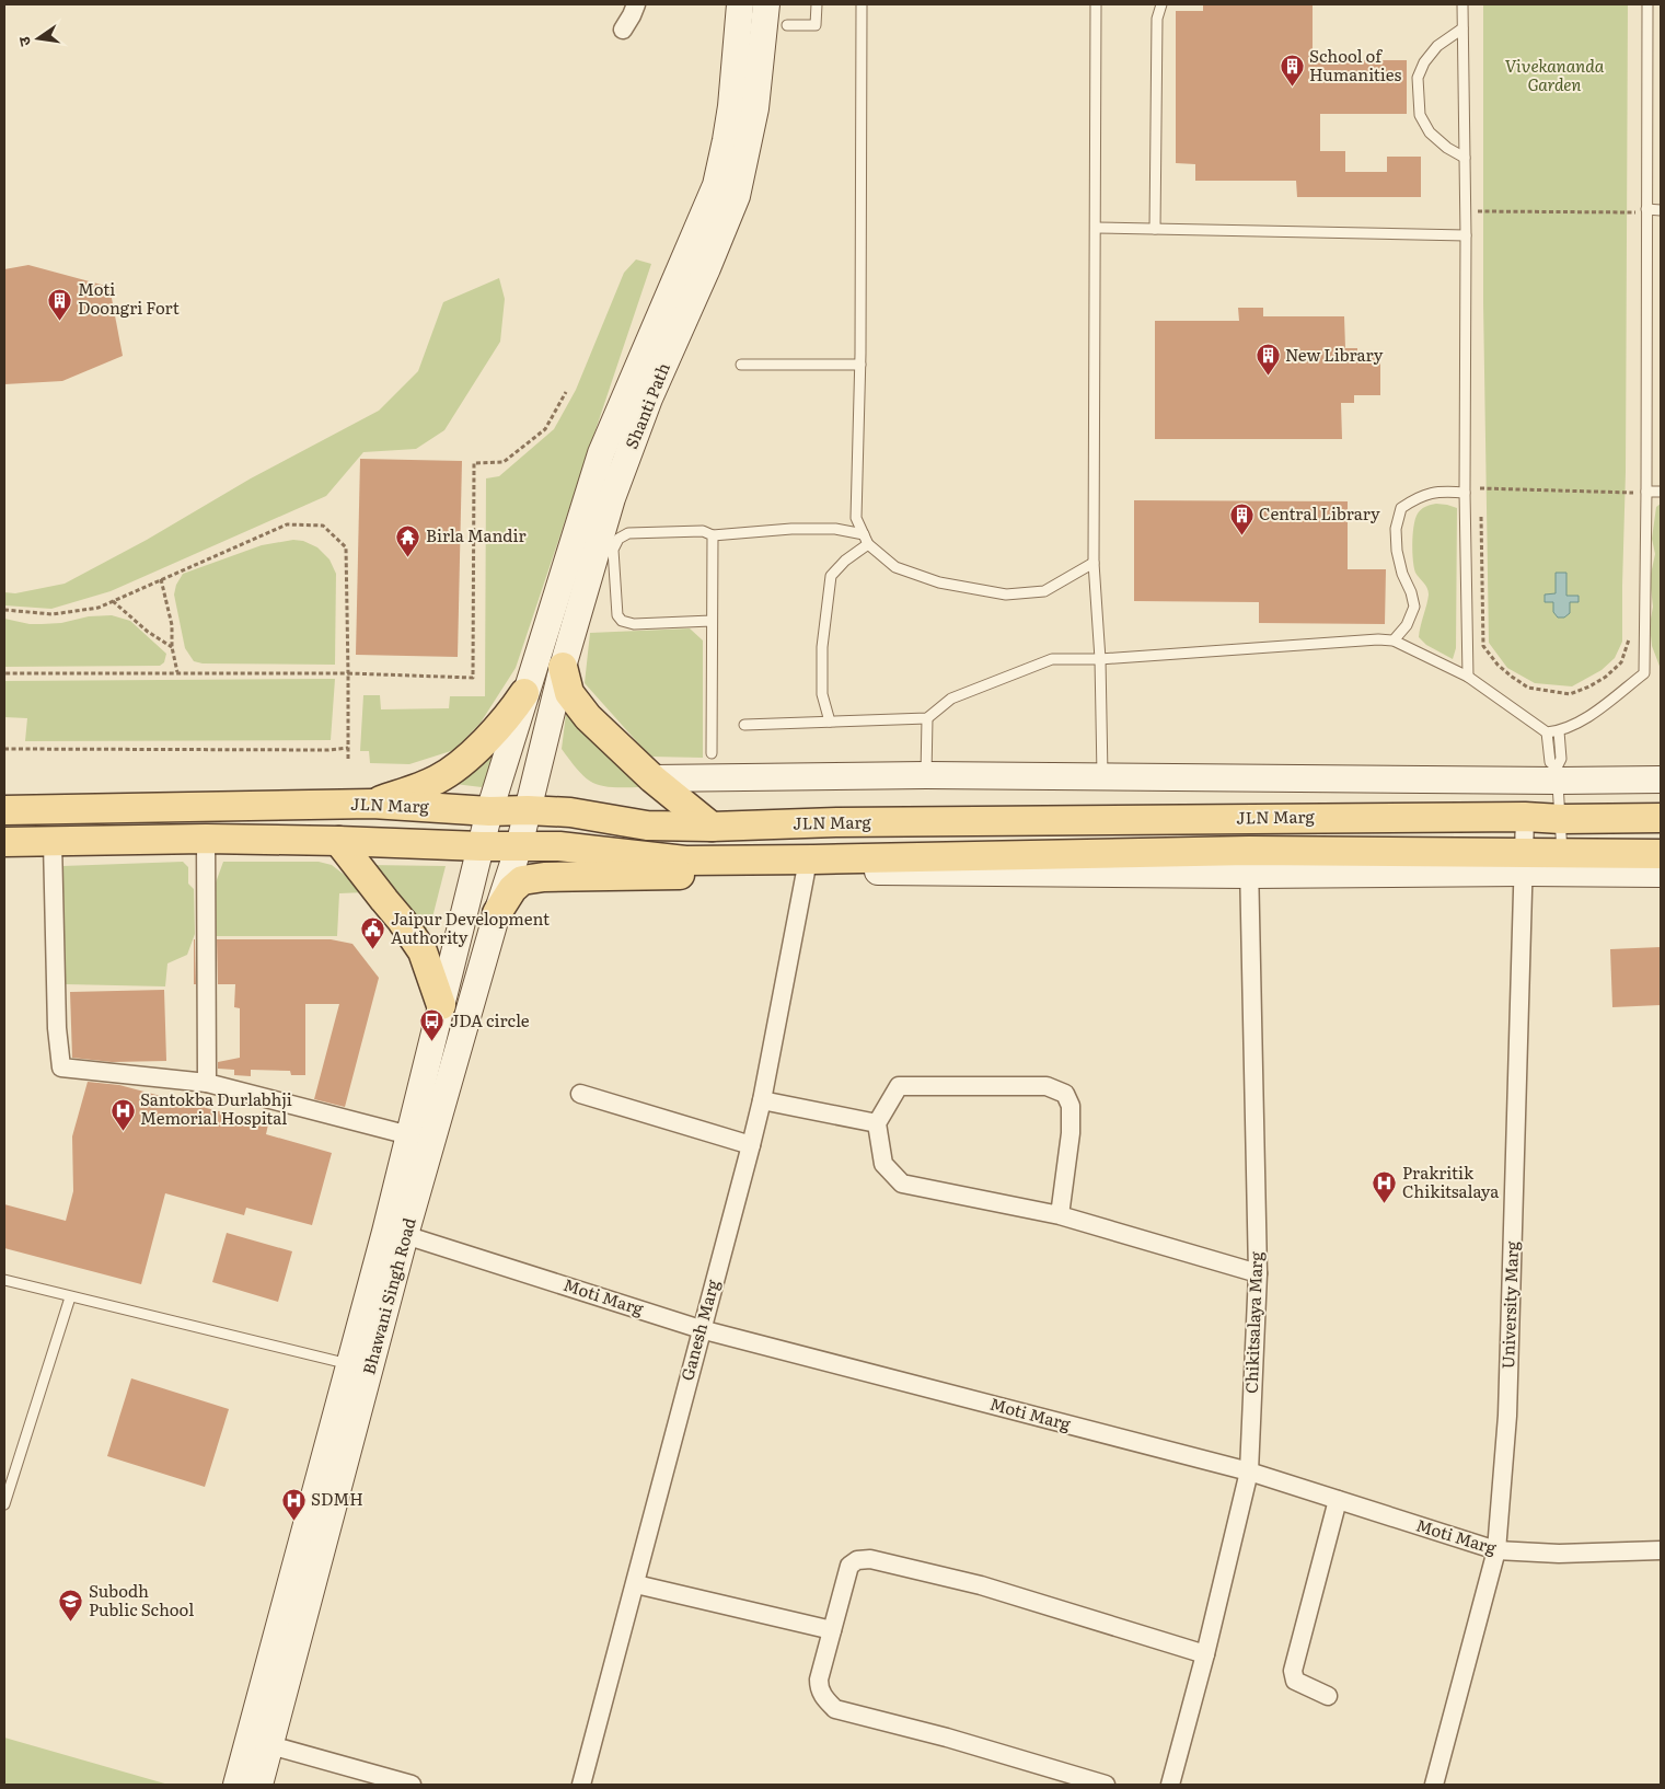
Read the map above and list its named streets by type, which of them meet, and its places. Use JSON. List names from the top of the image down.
{
  "streets": {
    "main road": ["Shanti Path", "JLN Marg", "Bhawani Singh Road"],
    "street": [
      "Moti Marg",
      "University Marg",
      "Chikitsalaya Marg",
      "Ganesh Marg"
    ]
  },
  "crossings": [
    ["Shanti Path", "JLN Marg"],
    ["Shanti Path", "Bhawani Singh Road"],
    ["JLN Marg", "Bhawani Singh Road"],
    ["JLN Marg", "University Marg"],
    ["JLN Marg", "Chikitsalaya Marg"],
    ["JLN Marg", "Ganesh Marg"],
    ["Bhawani Singh Road", "Moti Marg"],
    ["Moti Marg", "University Marg"],
    ["Moti Marg", "Chikitsalaya Marg"],
    ["Moti Marg", "Ganesh Marg"]
  ],
  "parks": ["Vivekananda Garden"],
  "places": {
    "building": [
      "School of Humanities",
      "Moti Doongri Fort",
      "New Library",
      "Central Library"
    ],
    "temple": ["Birla Mandir"],
    "public building": ["Jaipur Development Authority"],
    "bus stop": ["JDA circle"],
    "hospital": ["Santokba Durlabhji Memorial Hospital", "Prakritik Chikitsalaya", "SDMH"],
    "school or university": ["Subodh Public School"]
  },
  "north": "left"
}
